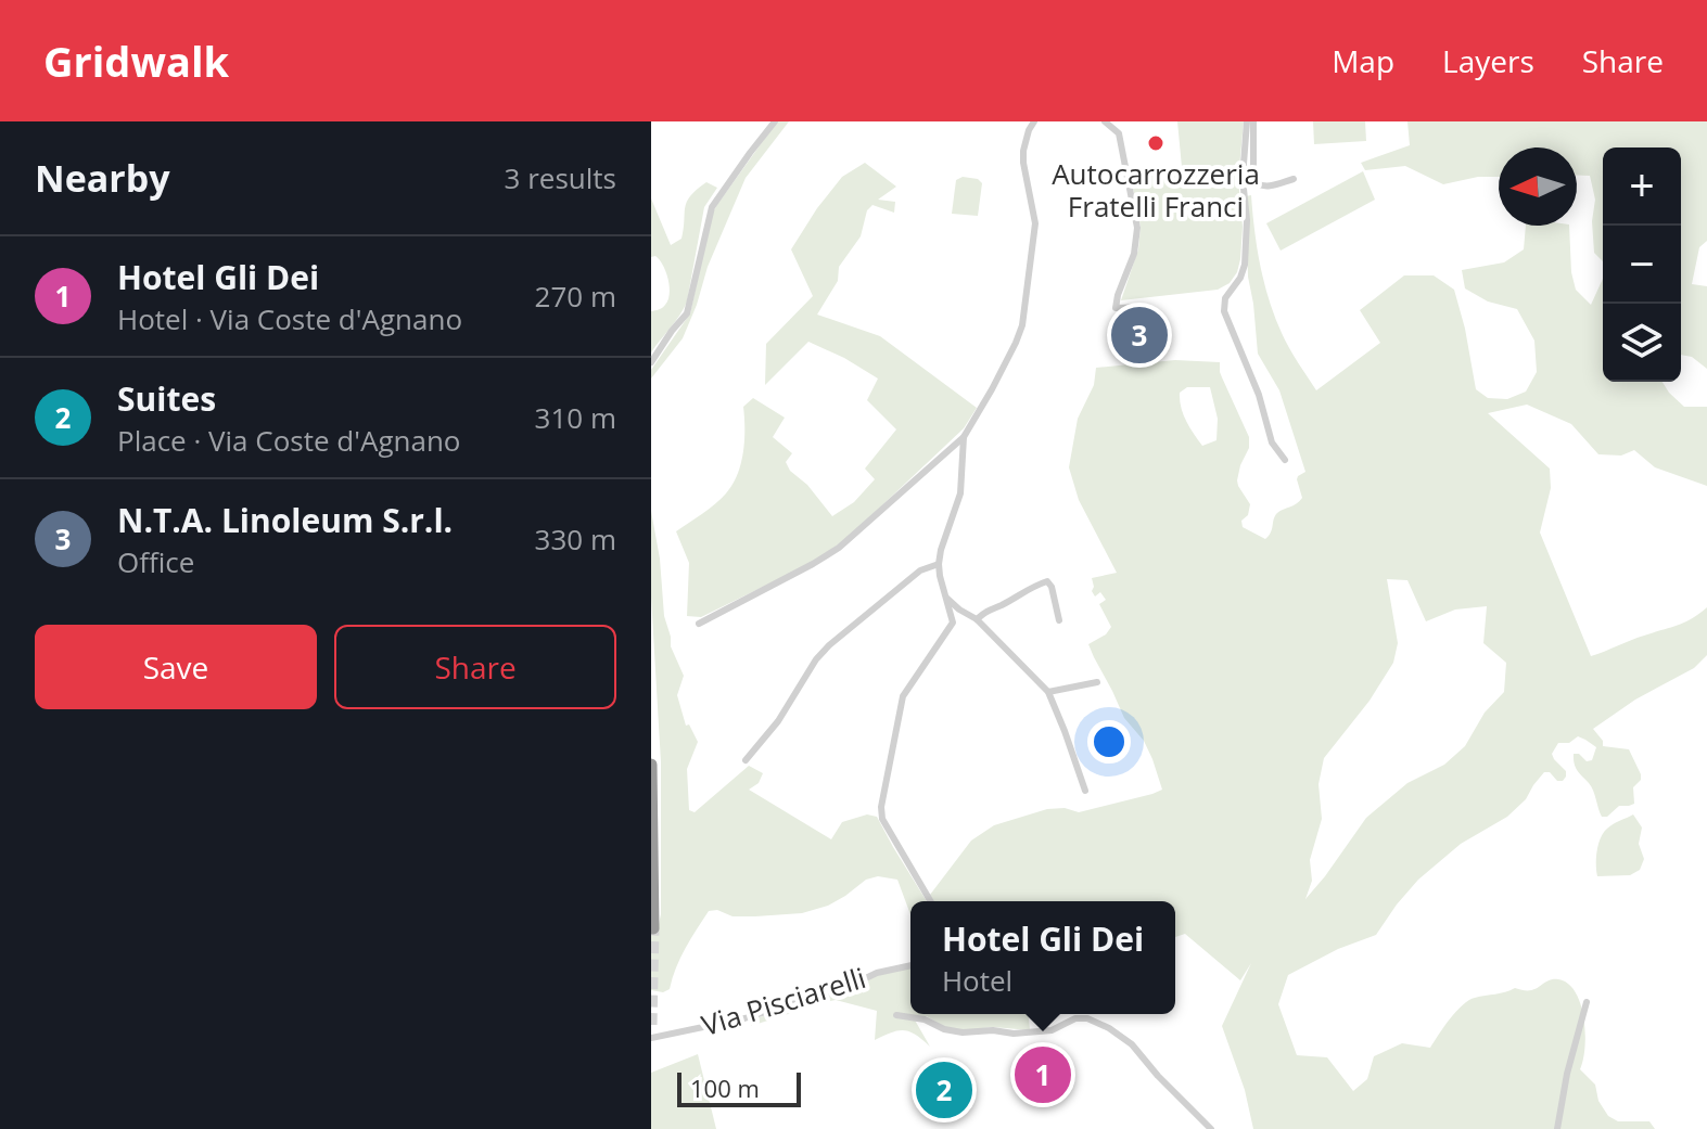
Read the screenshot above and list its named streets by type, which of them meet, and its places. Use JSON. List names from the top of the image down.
{
  "streets": {
    "street": ["Via Pisciarelli"]
  },
  "places": ["Autocarrozzeria Fratelli Franci"],
  "scale_bar": "100 m",
  "north": "left",
  "page": {
    "header": "Gridwalk",
    "nav": ["Map", "Layers", "Share"],
    "heading": ["Nearby", "3 results"],
    "map_buttons": ["+", "−"],
    "list": [
      {
        "mark": "1",
        "name": "Hotel Gli Dei",
        "note": "Hotel · Via Coste d'Agnano",
        "value": "270 m"
      },
      {
        "mark": "2",
        "name": "Suites",
        "note": "Place · Via Coste d'Agnano",
        "value": "310 m"
      },
      {
        "mark": "3",
        "name": "N.T.A. Linoleum S.r.l.",
        "note": "Office",
        "value": "330 m"
      }
    ],
    "pins": ["3", "1", "2"],
    "buttons": ["Save", "Share"],
    "popup": ["Hotel Gli Dei", "Hotel"],
    "scale": "100 m"
  }
}
